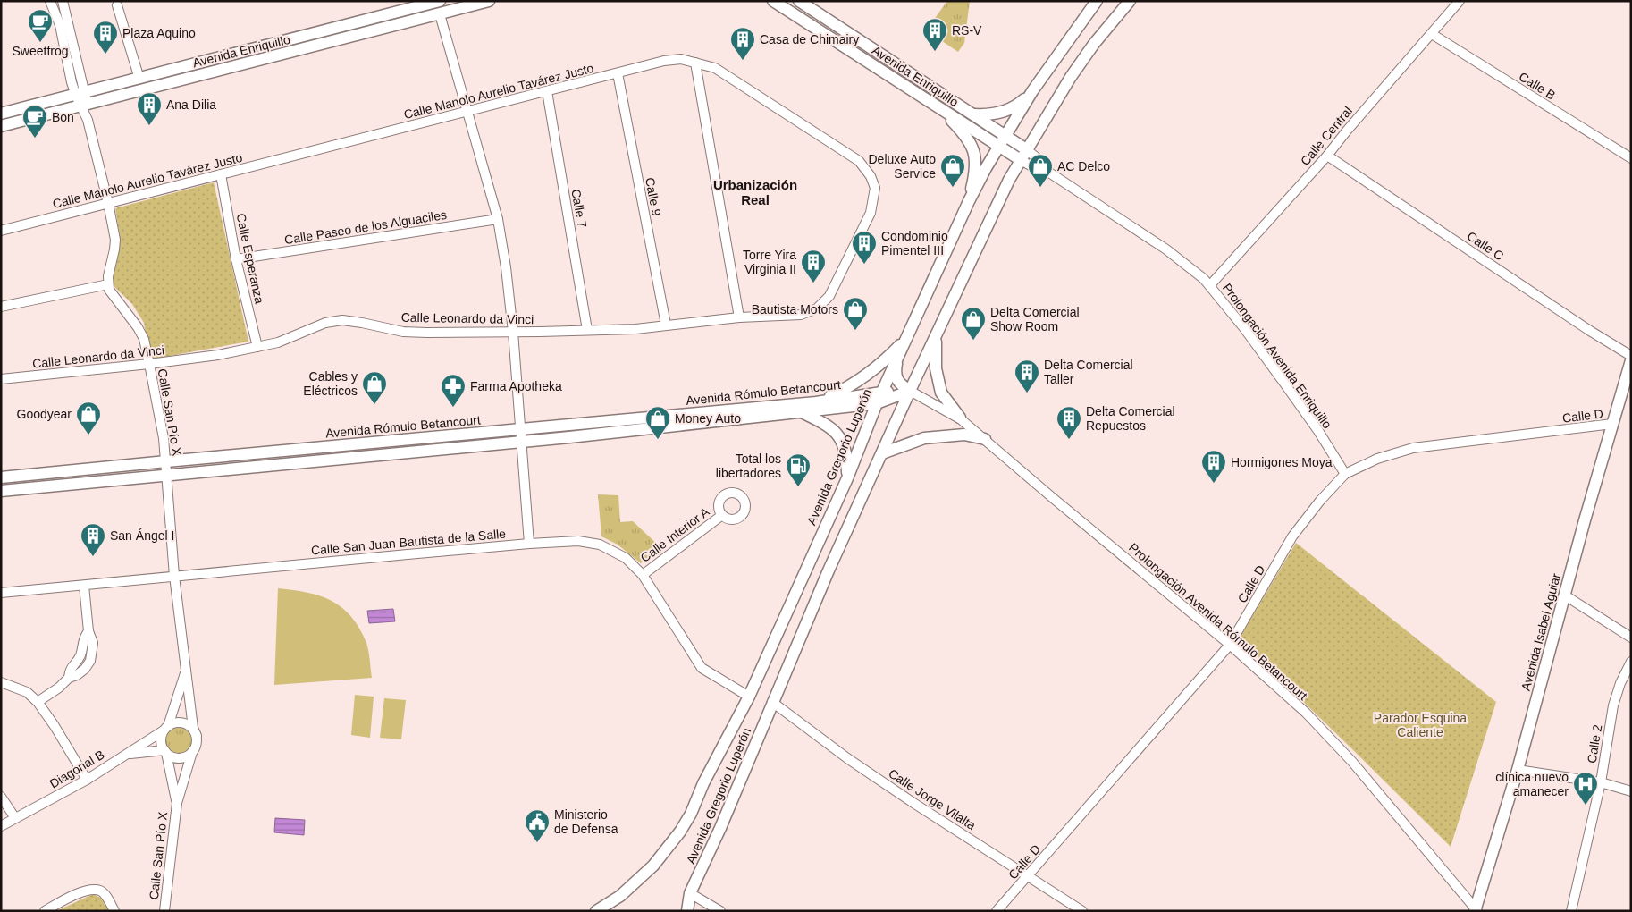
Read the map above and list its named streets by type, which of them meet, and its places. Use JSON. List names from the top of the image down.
{
  "streets": {
    "main road": [
      "Avenida Enriquillo",
      "Avenida Rómulo Betancourt",
      "Avenida Gregorio Luperón",
      "Avenida Isabel Aguiar"
    ],
    "street": [
      "Calle B",
      "Calle Manolo Aurelio Tavárez Justo",
      "Calle Central",
      "Calle 9",
      "Calle 7",
      "Calle Paseo de los Alguaciles",
      "Calle C",
      "Calle Esperanza",
      "Calle Leonardo da Vinci",
      "Prolongación Avenida Enriquillo",
      "Calle San Pío X",
      "Calle D",
      "Calle Interior A",
      "Calle San Juan Bautista de la Salle",
      "Prolongación Avenida Rómulo Betancourt",
      "Calle 2",
      "Diagonal B",
      "Calle Jorge Vilalta"
    ]
  },
  "crossings": [
    ["Avenida Enriquillo", "Prolongación Avenida Enriquillo"],
    ["Avenida Enriquillo", "Avenida Gregorio Luperón"],
    ["Calle B", "Calle Central"],
    ["Calle Manolo Aurelio Tavárez Justo", "Calle 9"],
    ["Calle Manolo Aurelio Tavárez Justo", "Calle 7"],
    ["Calle Manolo Aurelio Tavárez Justo", "Calle Esperanza"],
    ["Calle Manolo Aurelio Tavárez Justo", "Calle Leonardo da Vinci"],
    ["Calle Central", "Calle C"],
    ["Calle Central", "Prolongación Avenida Enriquillo"],
    ["Calle 9", "Calle Leonardo da Vinci"],
    ["Calle 7", "Calle Leonardo da Vinci"],
    ["Calle Paseo de los Alguaciles", "Calle Esperanza"],
    ["Calle Esperanza", "Calle Leonardo da Vinci"],
    ["Calle Leonardo da Vinci", "Calle San Pío X"],
    ["Prolongación Avenida Enriquillo", "Calle D"],
    ["Prolongación Avenida Enriquillo", "Avenida Gregorio Luperón"],
    ["Avenida Rómulo Betancourt", "Calle San Pío X"],
    ["Avenida Rómulo Betancourt", "Avenida Gregorio Luperón"],
    ["Avenida Rómulo Betancourt", "Prolongación Avenida Rómulo Betancourt"],
    ["Calle San Pío X", "Calle San Juan Bautista de la Salle"],
    ["Calle San Pío X", "Diagonal B"],
    ["Calle D", "Prolongación Avenida Rómulo Betancourt"],
    ["Calle D", "Avenida Isabel Aguiar"],
    ["Calle D", "Calle Jorge Vilalta"],
    ["Avenida Gregorio Luperón", "Calle San Juan Bautista de la Salle"],
    ["Avenida Gregorio Luperón", "Prolongación Avenida Rómulo Betancourt"],
    ["Avenida Gregorio Luperón", "Calle Jorge Vilalta"],
    ["Calle Interior A", "Calle San Juan Bautista de la Salle"],
    ["Prolongación Avenida Rómulo Betancourt", "Avenida Isabel Aguiar"]
  ],
  "districts": ["Urbanización Real"],
  "parks": ["Parador Esquina Caliente"],
  "places": {
    "cafe": ["Sweetfrog", "Bon"],
    "building": [
      "RS-V",
      "Plaza Aquino",
      "Casa de Chimairy",
      "Ana Dilia",
      "Condominio Pimentel III",
      "Torre Yira Virginia II",
      "Delta Comercial Taller",
      "Delta Comercial Repuestos",
      "Hormigones Moya",
      "San Ángel I"
    ],
    "shop": [
      "Deluxe Auto Service",
      "AC Delco",
      "Bautista Motors",
      "Delta Comercial Show Room",
      "Cables y Eléctricos",
      "Goodyear",
      "Money Auto"
    ],
    "pharmacy": ["Farma Apotheka"],
    "fuel station": ["Total los libertadores"],
    "hospital": ["clínica nuevo amanecer"],
    "public building": ["Ministerio de Defensa"]
  }
}
